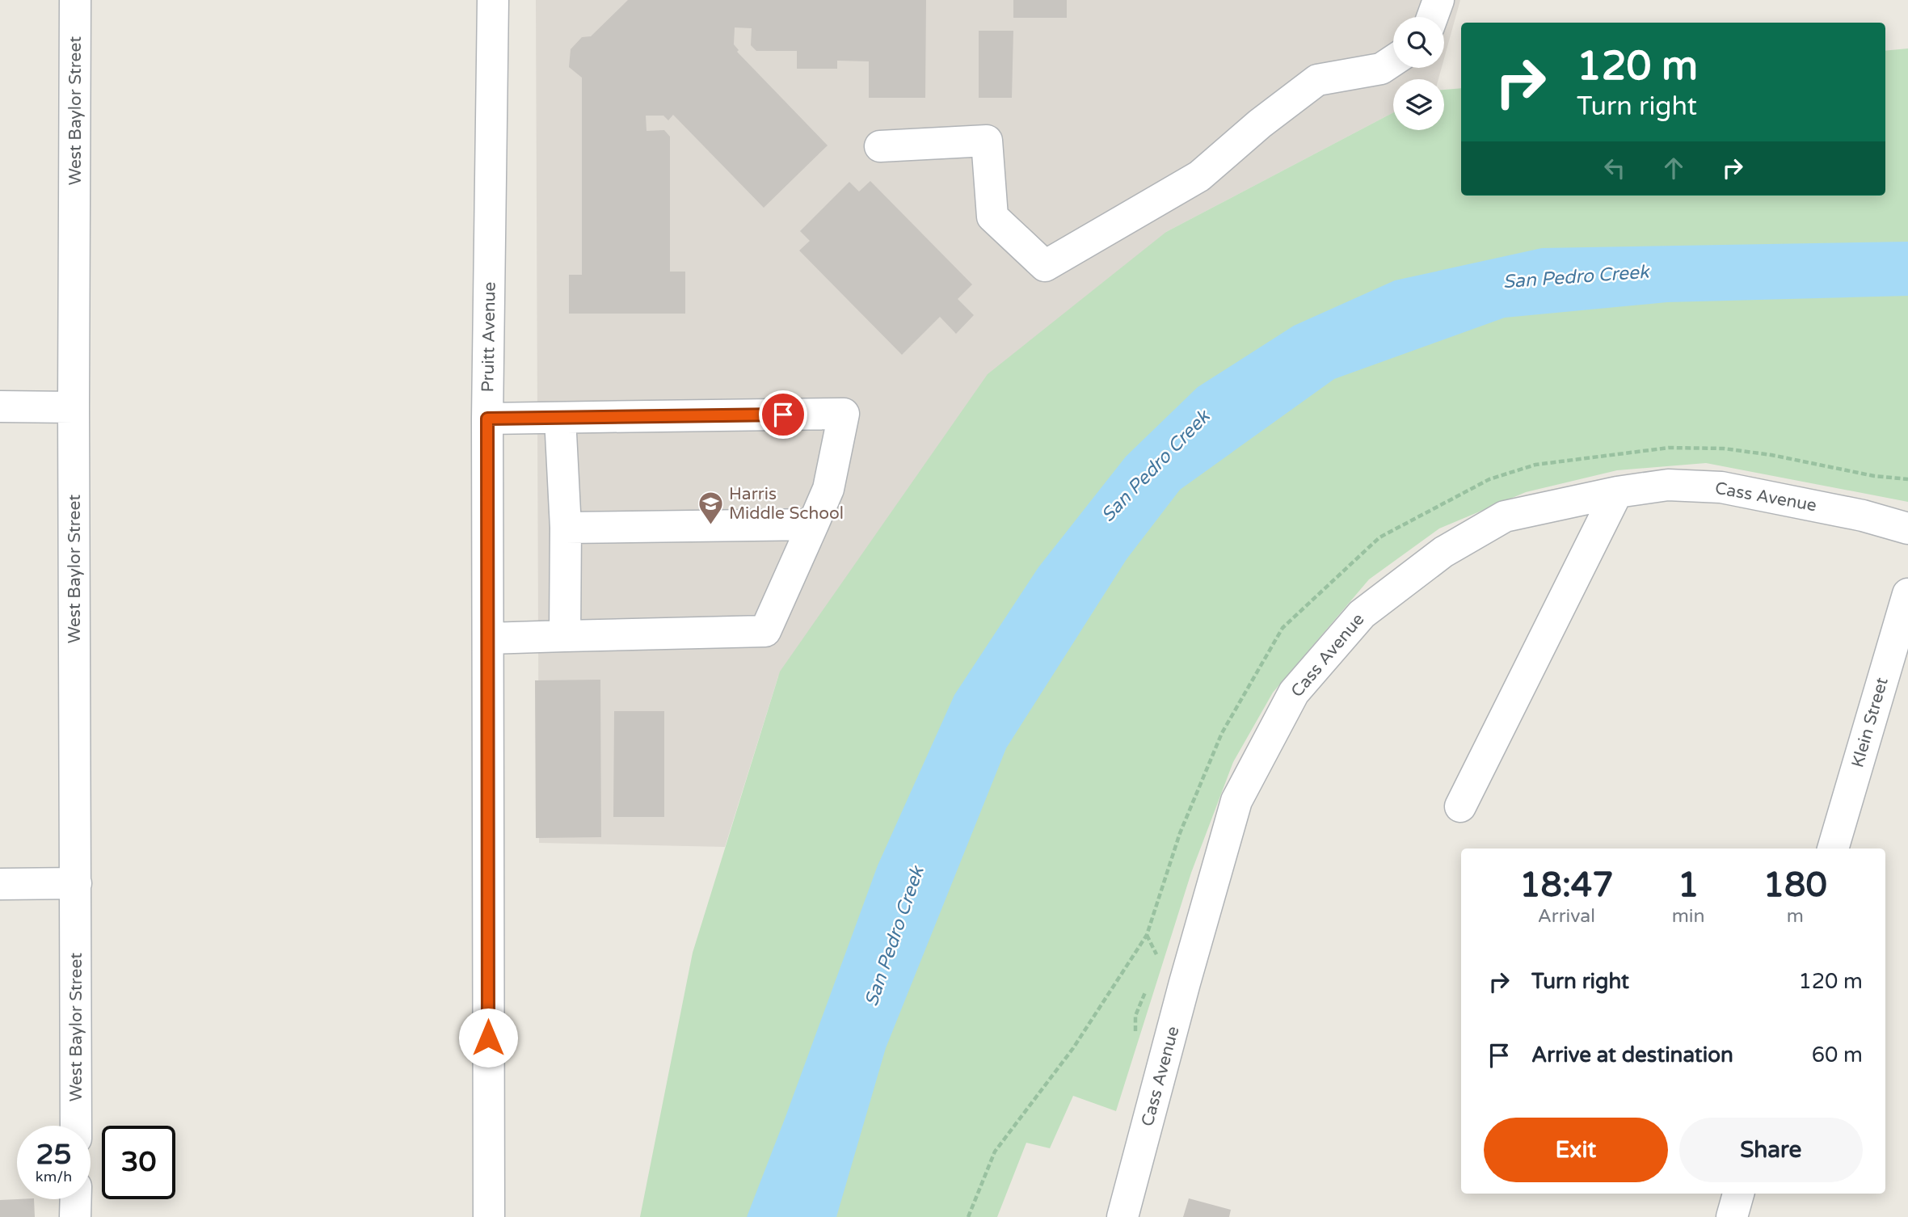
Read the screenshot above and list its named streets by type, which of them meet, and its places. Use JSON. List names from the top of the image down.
{
  "streets": {
    "street": [
      "West Baylor Street",
      "Pruitt Avenue",
      "Cass Avenue",
      "Klein Street"
    ]
  },
  "water": ["San Pedro Creek"],
  "places": {
    "school or university": ["Harris Middle School"]
  },
  "page": {
    "turn": ["120 m", "Turn right"],
    "eta": [
      "18:47",
      "Arrival",
      "1",
      "min",
      "180",
      "m"
    ],
    "list": [
      {
        "name": "Turn right",
        "value": "120 m"
      },
      {
        "name": "Arrive at destination",
        "value": "60 m"
      }
    ],
    "buttons": ["Exit", "Share"],
    "speed": "25 km/h",
    "limit": "30"
  }
}
